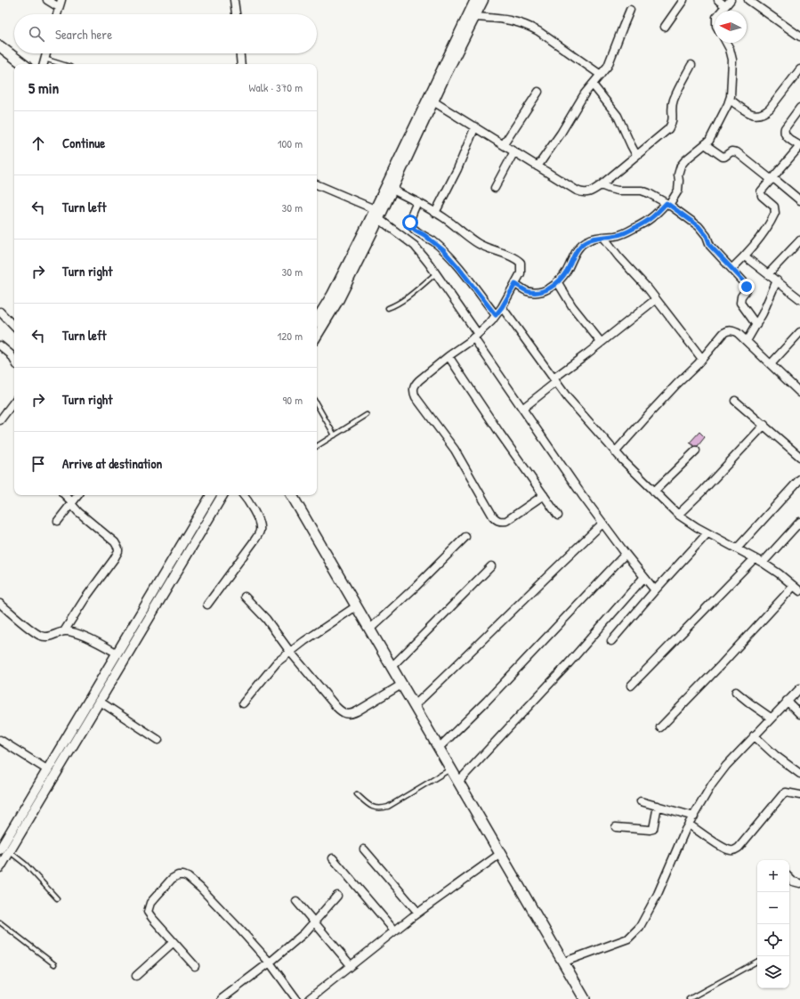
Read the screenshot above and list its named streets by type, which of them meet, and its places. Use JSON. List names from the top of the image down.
{
  "north": "left",
  "page": {
    "search": "Search here",
    "heading": ["5 min", "Walk · 370 m"],
    "list": [
      ["Continue", "100 m"],
      ["Turn left", "30 m"],
      ["Turn right", "30 m"],
      ["Turn left", "120 m"],
      ["Turn right", "90 m"],
      "Arrive at destination"
    ],
    "map_buttons": ["+", "−"]
  }
}
